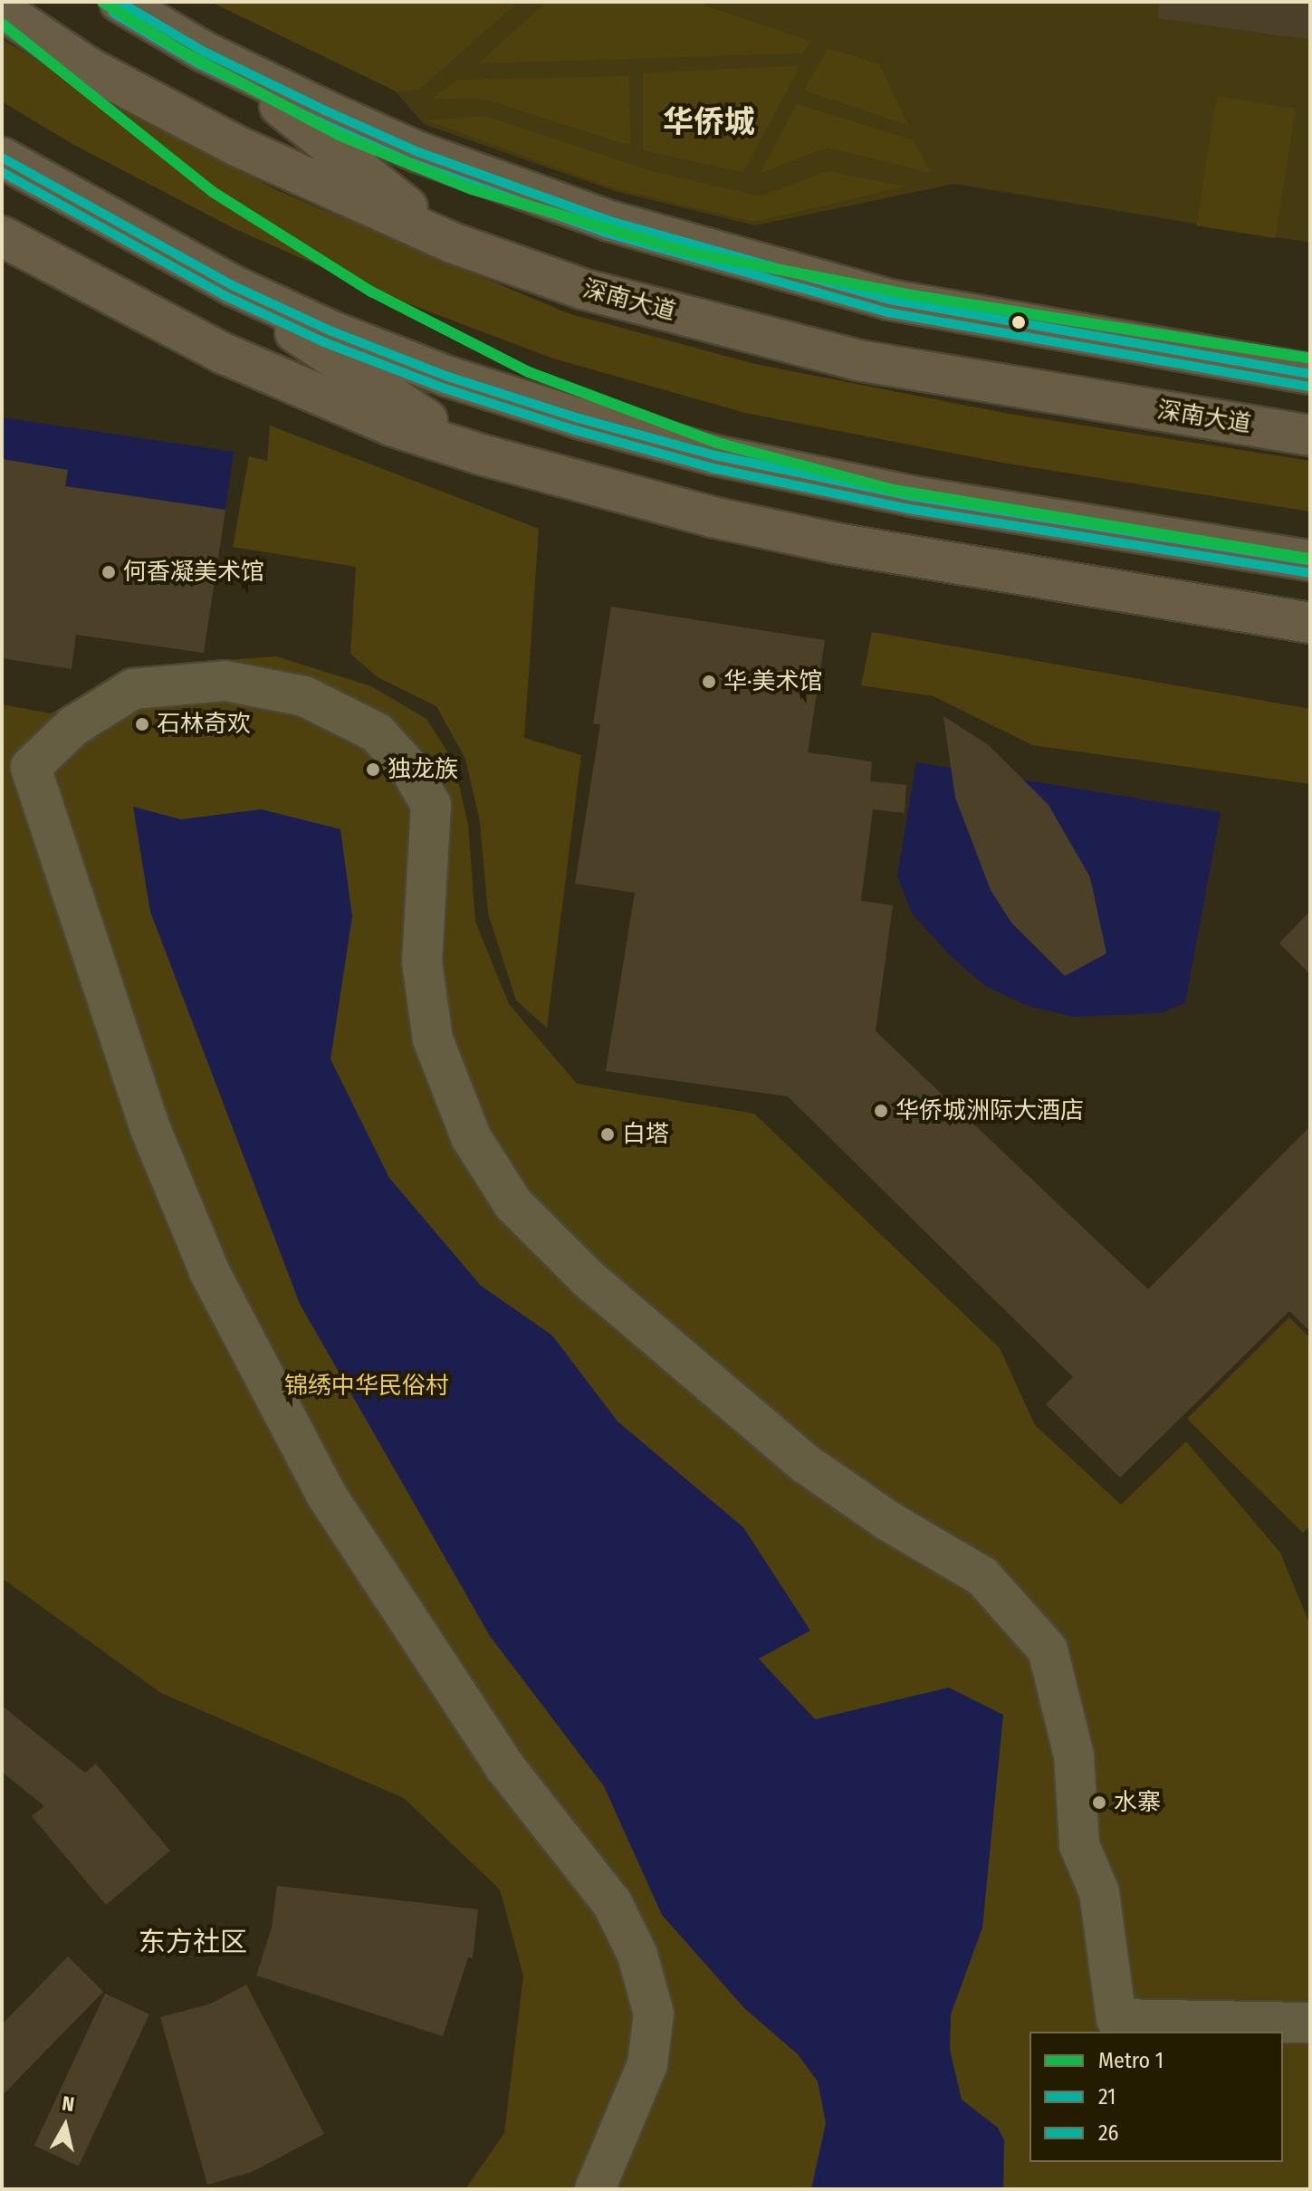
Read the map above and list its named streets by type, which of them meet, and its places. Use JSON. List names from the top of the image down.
{
  "streets": {
    "main road": ["深南大道"]
  },
  "districts": ["华侨城", "东方社区"],
  "parks": ["锦绣中华民俗村"],
  "places": [
    "何香凝美术馆",
    "华·美术馆",
    "石林奇欢",
    "独龙族",
    "华侨城洲际大酒店",
    "白塔",
    "水寨"
  ],
  "lines": ["metro line 1", "transit line 21", "transit line 26"],
  "legend": ["Metro 1", "21", "26"],
  "north": "top"
}
